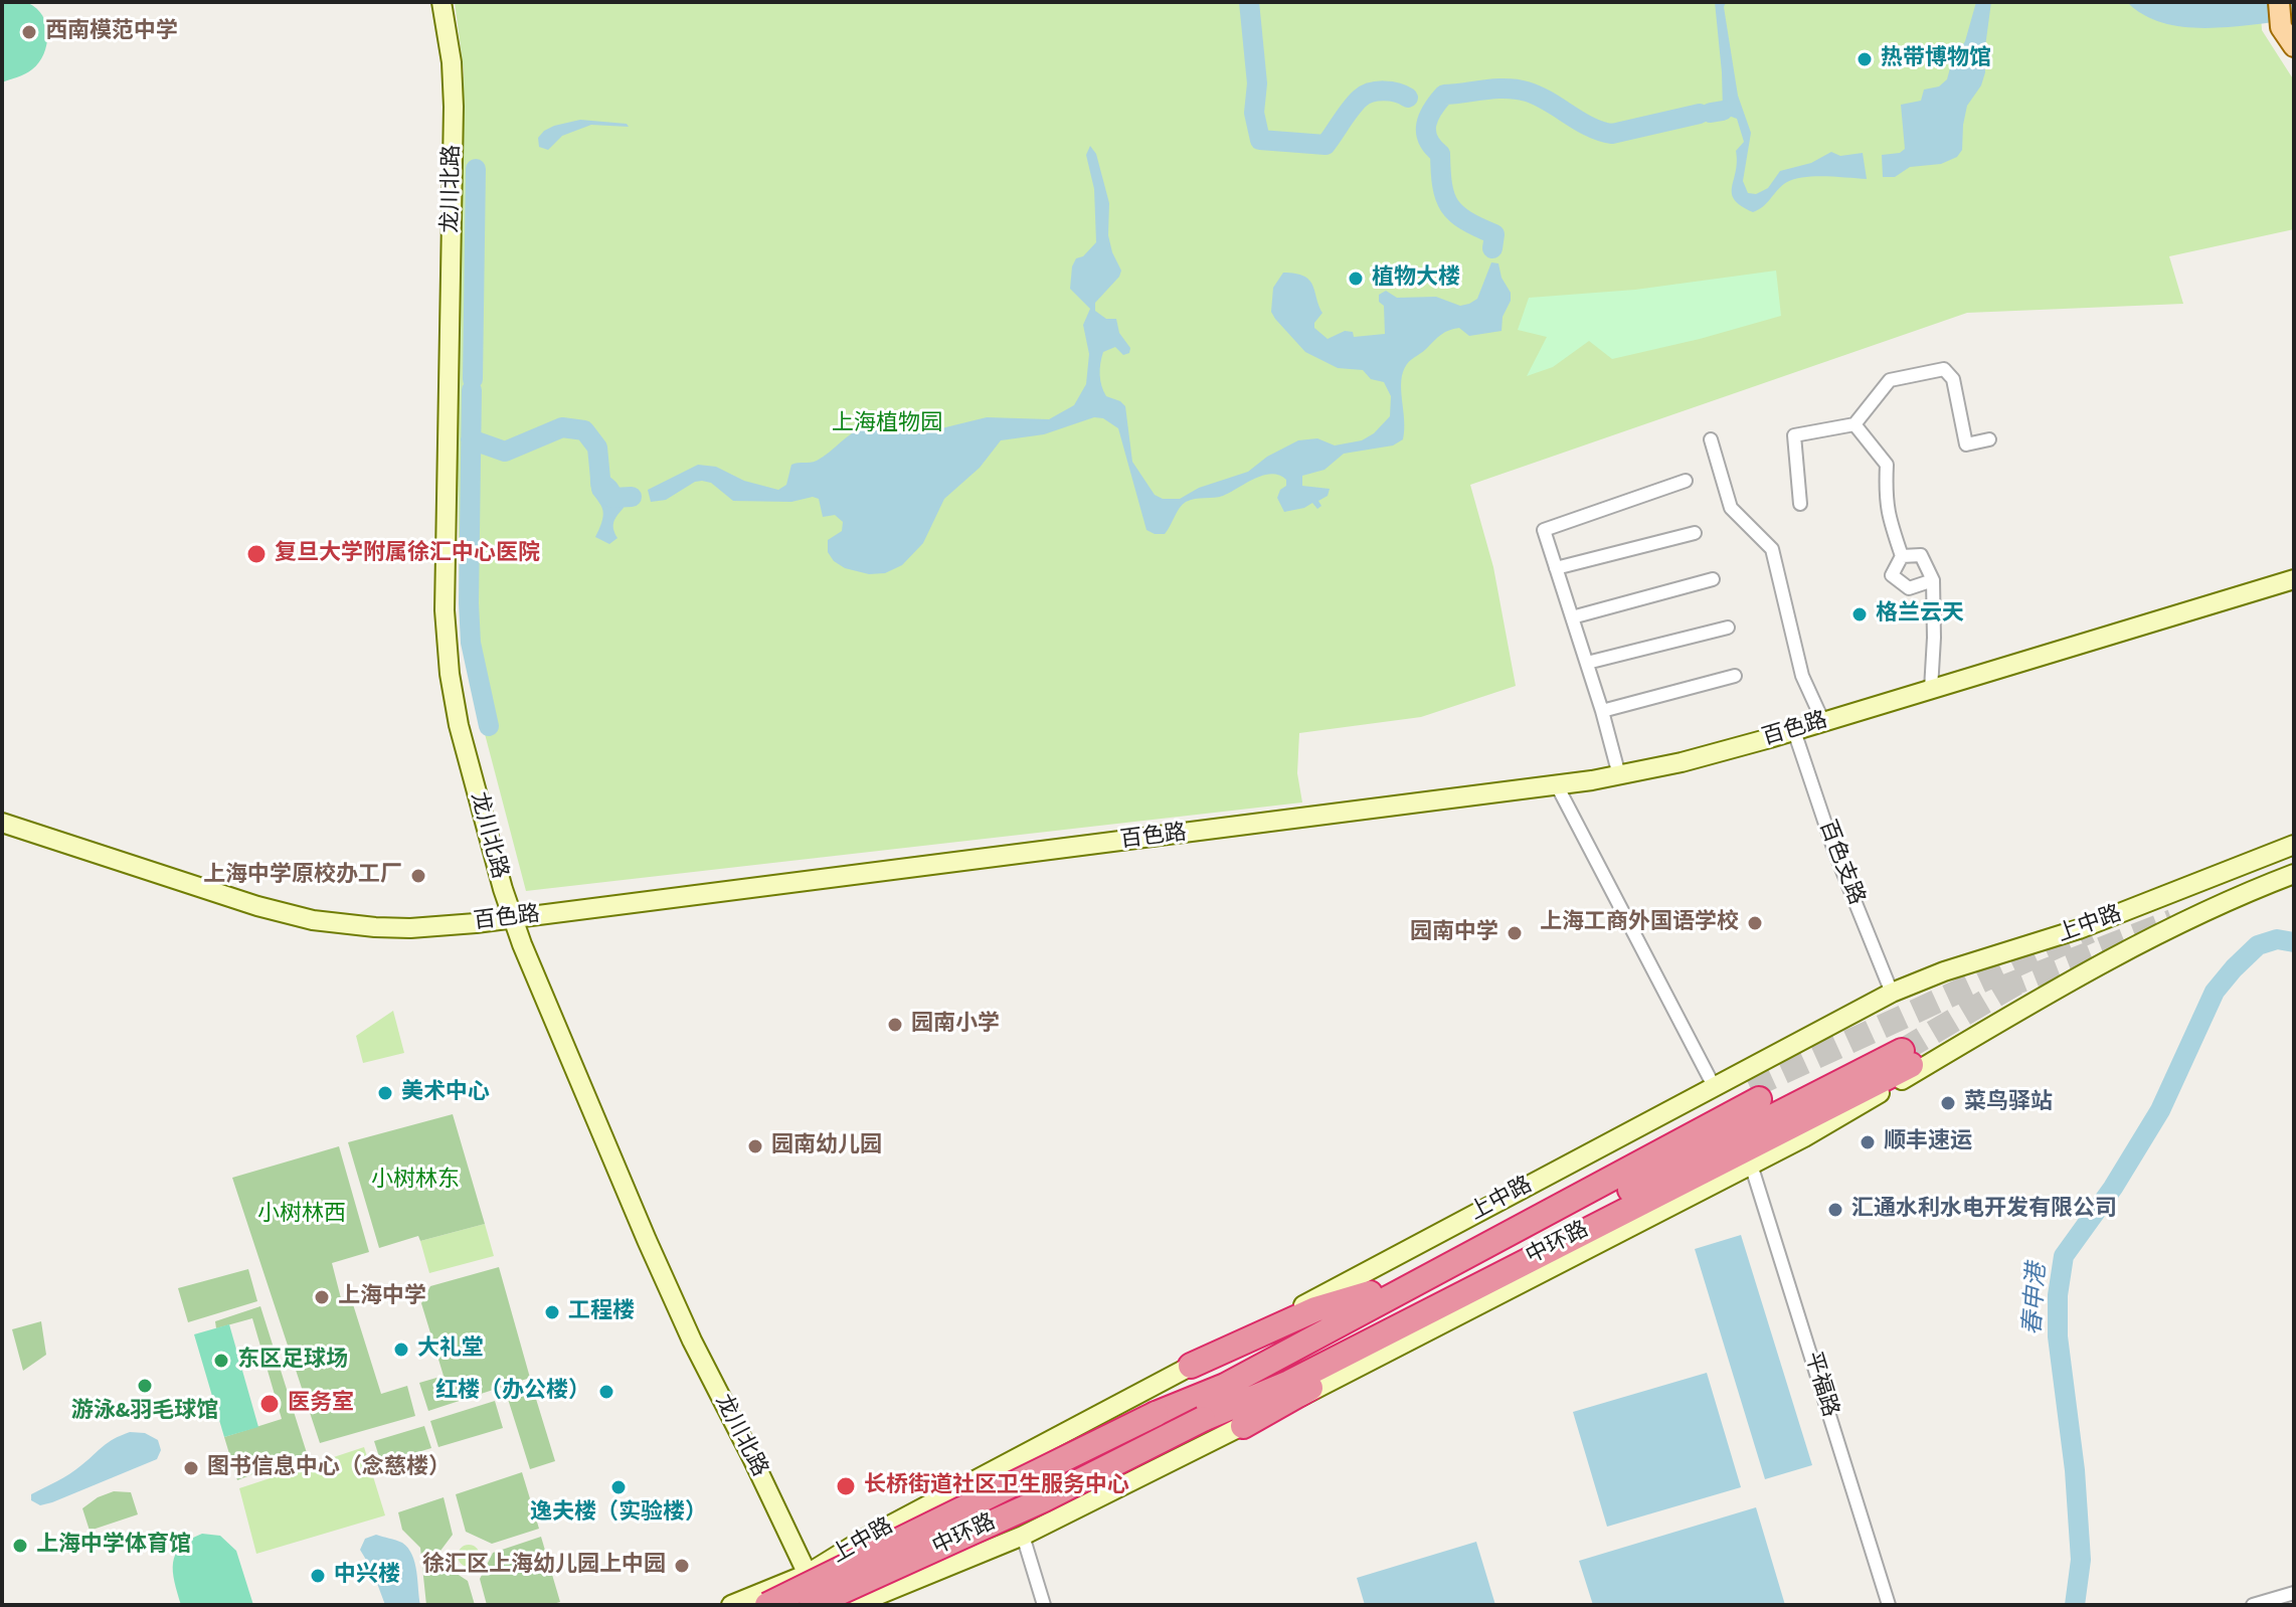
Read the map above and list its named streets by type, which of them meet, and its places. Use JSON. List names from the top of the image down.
{
  "streets": {
    "highway": ["中环路"],
    "street": [
      "龙川北路",
      "百色路",
      "百色支路",
      "上中路",
      "平福路"
    ]
  },
  "crossings": [
    ["龙川北路", "百色路"],
    ["龙川北路", "上中路"],
    ["龙川北路", "中环路"],
    ["百色路", "百色支路"],
    ["百色支路", "上中路"],
    ["上中路", "平福路"]
  ],
  "water": ["春申港"],
  "parks": ["上海植物园", "小树林东", "小树林西"],
  "places": [
    "西南模范中学",
    "热带博物馆",
    "植物大楼",
    "复旦大学附属徐汇中心医院",
    "格兰云天",
    "上海中学原校办工厂",
    "上海工商外国语学校",
    "园南中学",
    "园南小学",
    "美术中心",
    "菜鸟驿站",
    "顺丰速运",
    "园南幼儿园",
    "汇通水利水电开发有限公司",
    "上海中学",
    "工程楼",
    "大礼堂",
    "东区足球场",
    "游泳&羽毛球馆",
    "红楼（办公楼）",
    "医务室",
    "图书信息中心（念慈楼）",
    "长桥街道社区卫生服务中心",
    "逸夫楼（实验楼）",
    "上海中学体育馆",
    "徐汇区上海幼儿园上中园",
    "中兴楼"
  ]
}
